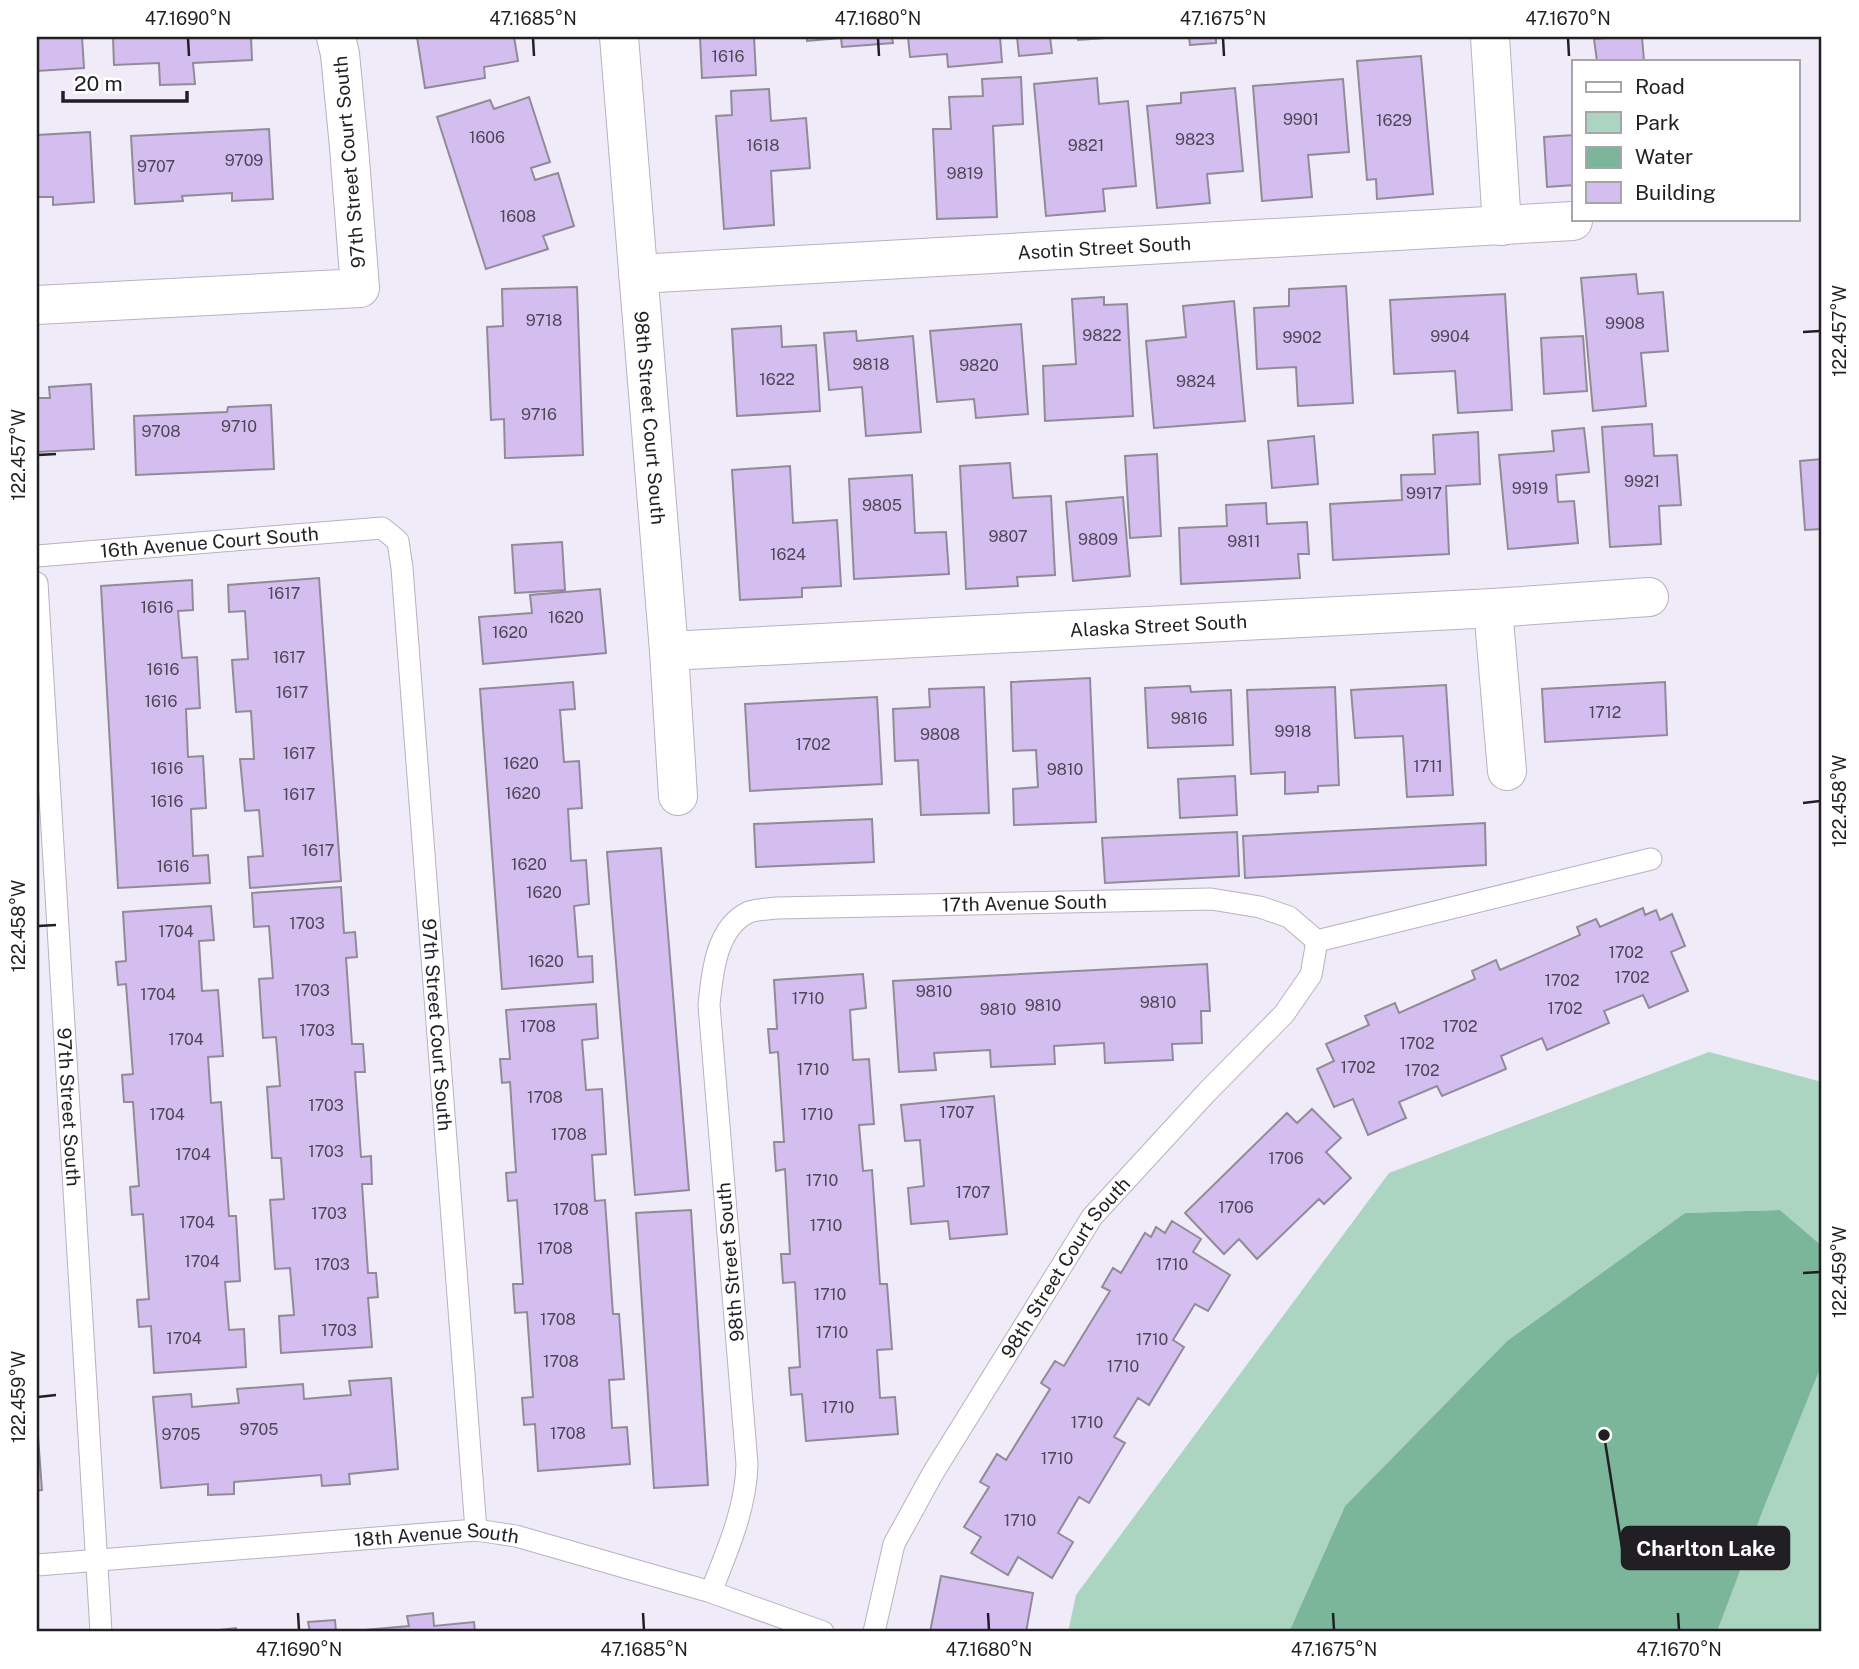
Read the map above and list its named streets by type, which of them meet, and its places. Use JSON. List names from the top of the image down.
{
  "streets": {
    "street": [
      "97th Street Court South",
      "Asotin Street South",
      "98th Street Court South",
      "Alaska Street South"
    ],
    "lane": [
      "16th Avenue Court South",
      "17th Avenue South",
      "97th Street South",
      "98th Street South",
      "18th Avenue South"
    ]
  },
  "crossings": [
    ["97th Street Court South", "16th Avenue Court South"],
    ["97th Street Court South", "18th Avenue South"],
    ["Asotin Street South", "98th Street Court South"],
    ["98th Street Court South", "Alaska Street South"],
    ["98th Street Court South", "17th Avenue South"],
    ["17th Avenue South", "98th Street South"],
    ["97th Street South", "18th Avenue South"],
    ["98th Street South", "18th Avenue South"]
  ],
  "places": ["Charlton Lake"],
  "house_numbers": [
    "1616",
    "9901",
    "1629",
    "1606",
    "9823",
    "1618",
    "9821",
    "9709",
    "9707",
    "9819",
    "1608",
    "9718",
    "9908",
    "9822",
    "9904",
    "9902",
    "9818",
    "9820",
    "1622",
    "9824",
    "9716",
    "9710",
    "9708",
    "9921",
    "9919",
    "9917",
    "9805",
    "9807",
    "9809",
    "9811",
    "1624",
    "1617",
    "1616",
    "1620",
    "1620",
    "1617",
    "1616",
    "1617",
    "1616",
    "1712",
    "9816",
    "9918",
    "9808",
    "1702",
    "1617",
    "1620",
    "1711",
    "1616",
    "9810",
    "1620",
    "1617",
    "1616",
    "1617",
    "1620",
    "1616",
    "1620",
    "1703",
    "1704",
    "1702",
    "1620",
    "1702",
    "1702",
    "1703",
    "9810",
    "1704",
    "1710",
    "9810",
    "9810",
    "1702",
    "9810",
    "1708",
    "1702",
    "1703",
    "1704",
    "1702",
    "1702",
    "1710",
    "1702",
    "1708",
    "1703",
    "1707",
    "1704",
    "1710",
    "1708",
    "1703",
    "1704",
    "1706",
    "1710",
    "1707",
    "1706",
    "1708",
    "1703",
    "1704",
    "1710",
    "1708",
    "1704",
    "1703",
    "1710",
    "1710",
    "1708",
    "1703",
    "1710",
    "1704",
    "1710",
    "1708",
    "1710",
    "1710",
    "1710",
    "9705",
    "1708",
    "9705",
    "1710",
    "1710"
  ],
  "legend": [
    "Road",
    "Park",
    "Water",
    "Building"
  ],
  "scale_bar": "20 m",
  "coordinates": [
    "47.1690°N",
    "47.1685°N",
    "47.1680°N",
    "47.1675°N",
    "47.1670°N",
    "122.457°W",
    "122.458°W",
    "122.459°W"
  ]
}
